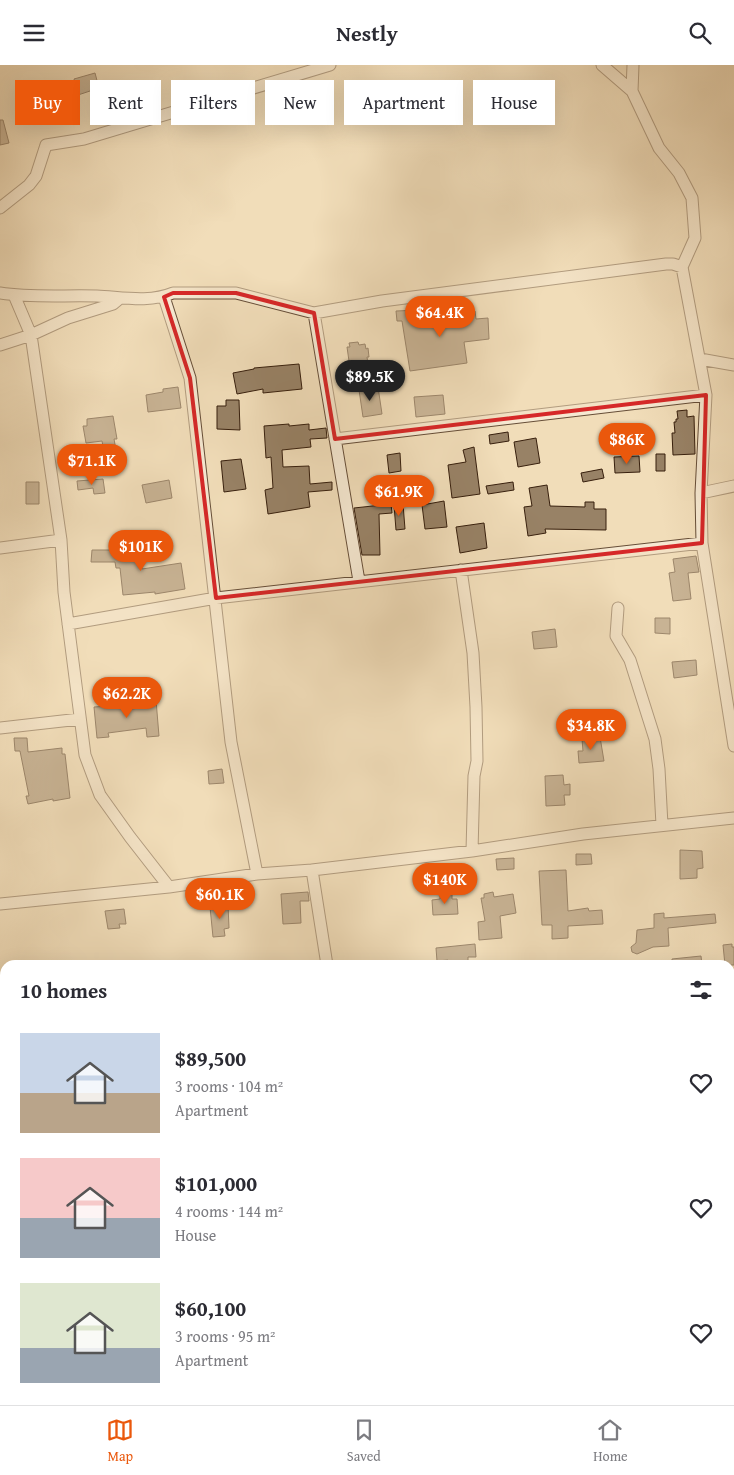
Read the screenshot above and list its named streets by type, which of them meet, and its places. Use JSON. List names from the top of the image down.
{
  "page": {
    "header": "Nestly",
    "chip": [
      "Buy",
      "Rent",
      "Filters",
      "New",
      "Apartment",
      "House"
    ],
    "price": [
      "$64.4K",
      "$89.5K",
      "$86K",
      "$71.1K",
      "$61.9K",
      "$101K",
      "$62.2K",
      "$34.8K",
      "$140K",
      "$60.1K"
    ],
    "heading": "10 homes",
    "list": [
      {
        "name": "$89,500",
        "note": "3 rooms · 104 m² · Apartment"
      },
      {
        "name": "$101,000",
        "note": "4 rooms · 144 m² · House"
      },
      {
        "name": "$60,100",
        "note": "3 rooms · 95 m² · Apartment"
      }
    ],
    "tabs": ["Map", "Saved", "Home"]
  }
}
